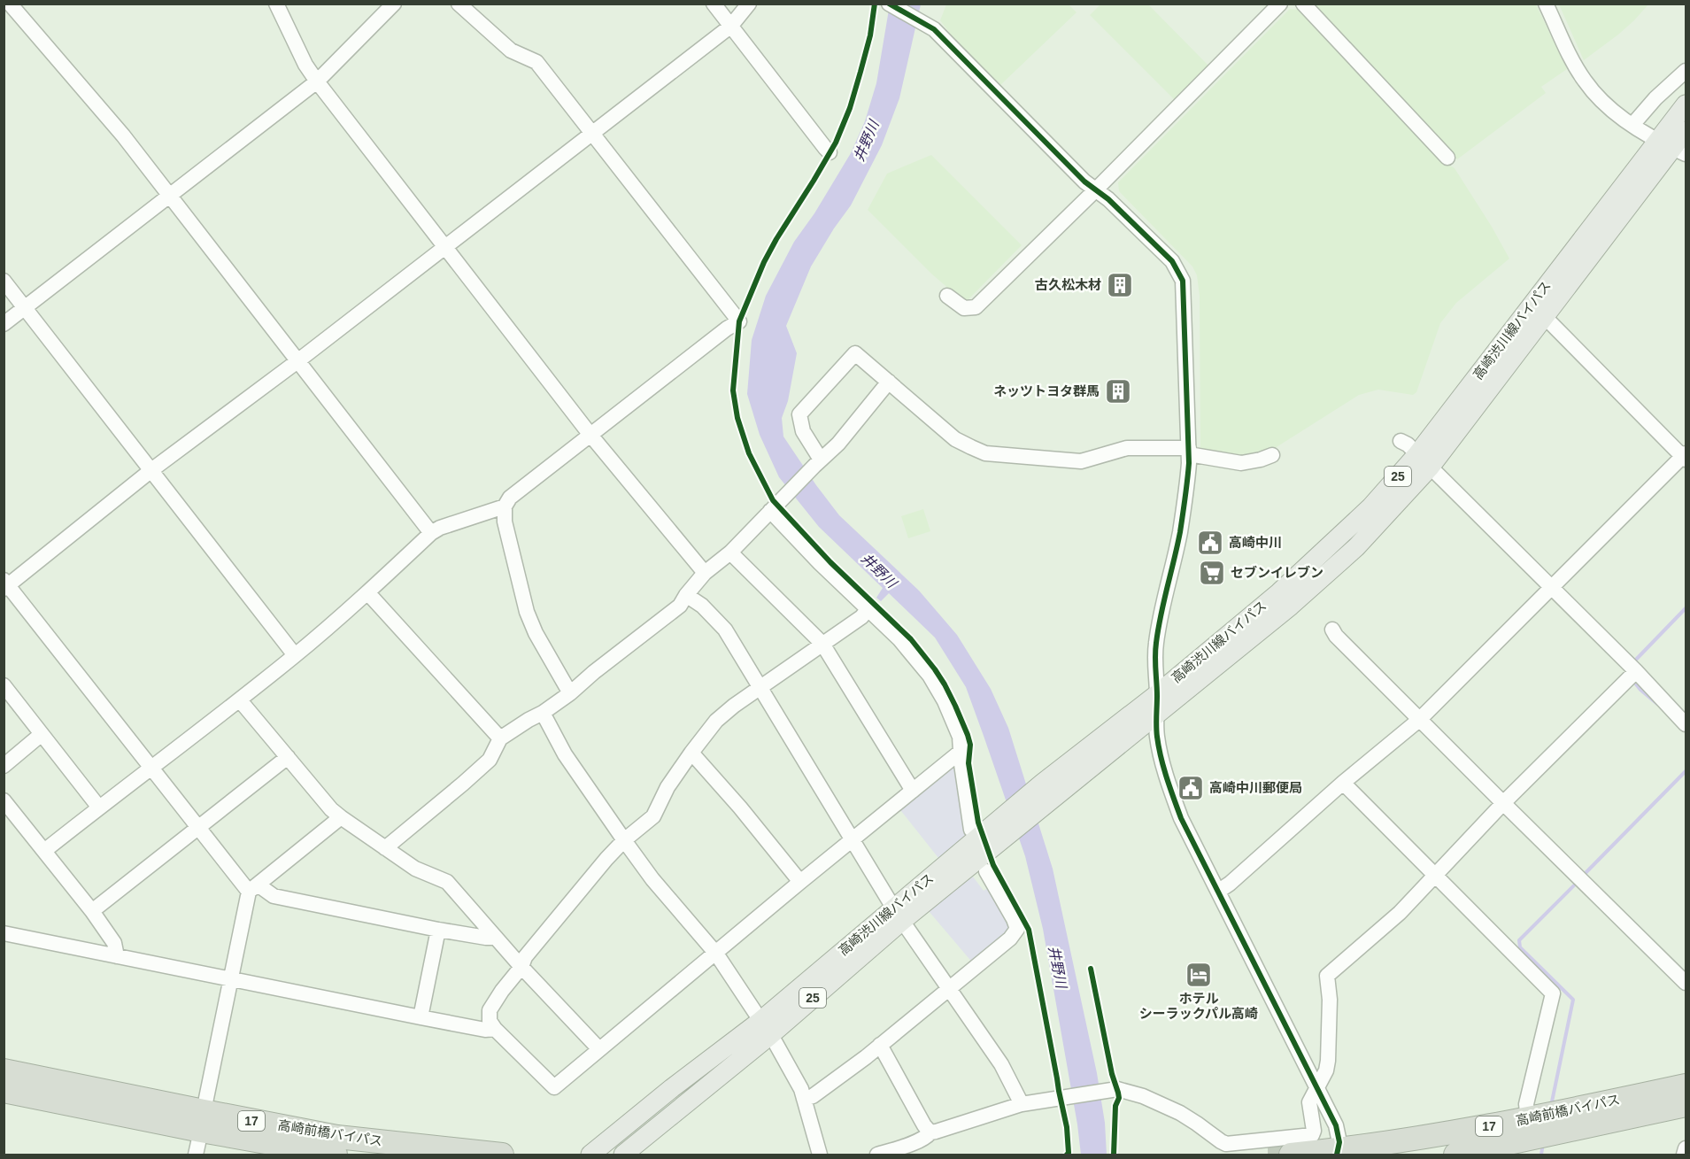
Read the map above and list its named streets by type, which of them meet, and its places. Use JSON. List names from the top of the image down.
{
  "streets": {
    "highway": ["高崎前橋バイパス", "17"],
    "main road": ["高崎渋川線バイパス", "25"]
  },
  "water": ["井野川"],
  "places": {
    "building": ["古久松木材", "ネッツトヨタ群馬"],
    "public building": ["高崎中川", "高崎中川郵便局"],
    "supermarket": ["セブンイレブン"],
    "hotel": ["ホテル シーラックパル高崎"]
  }
}
